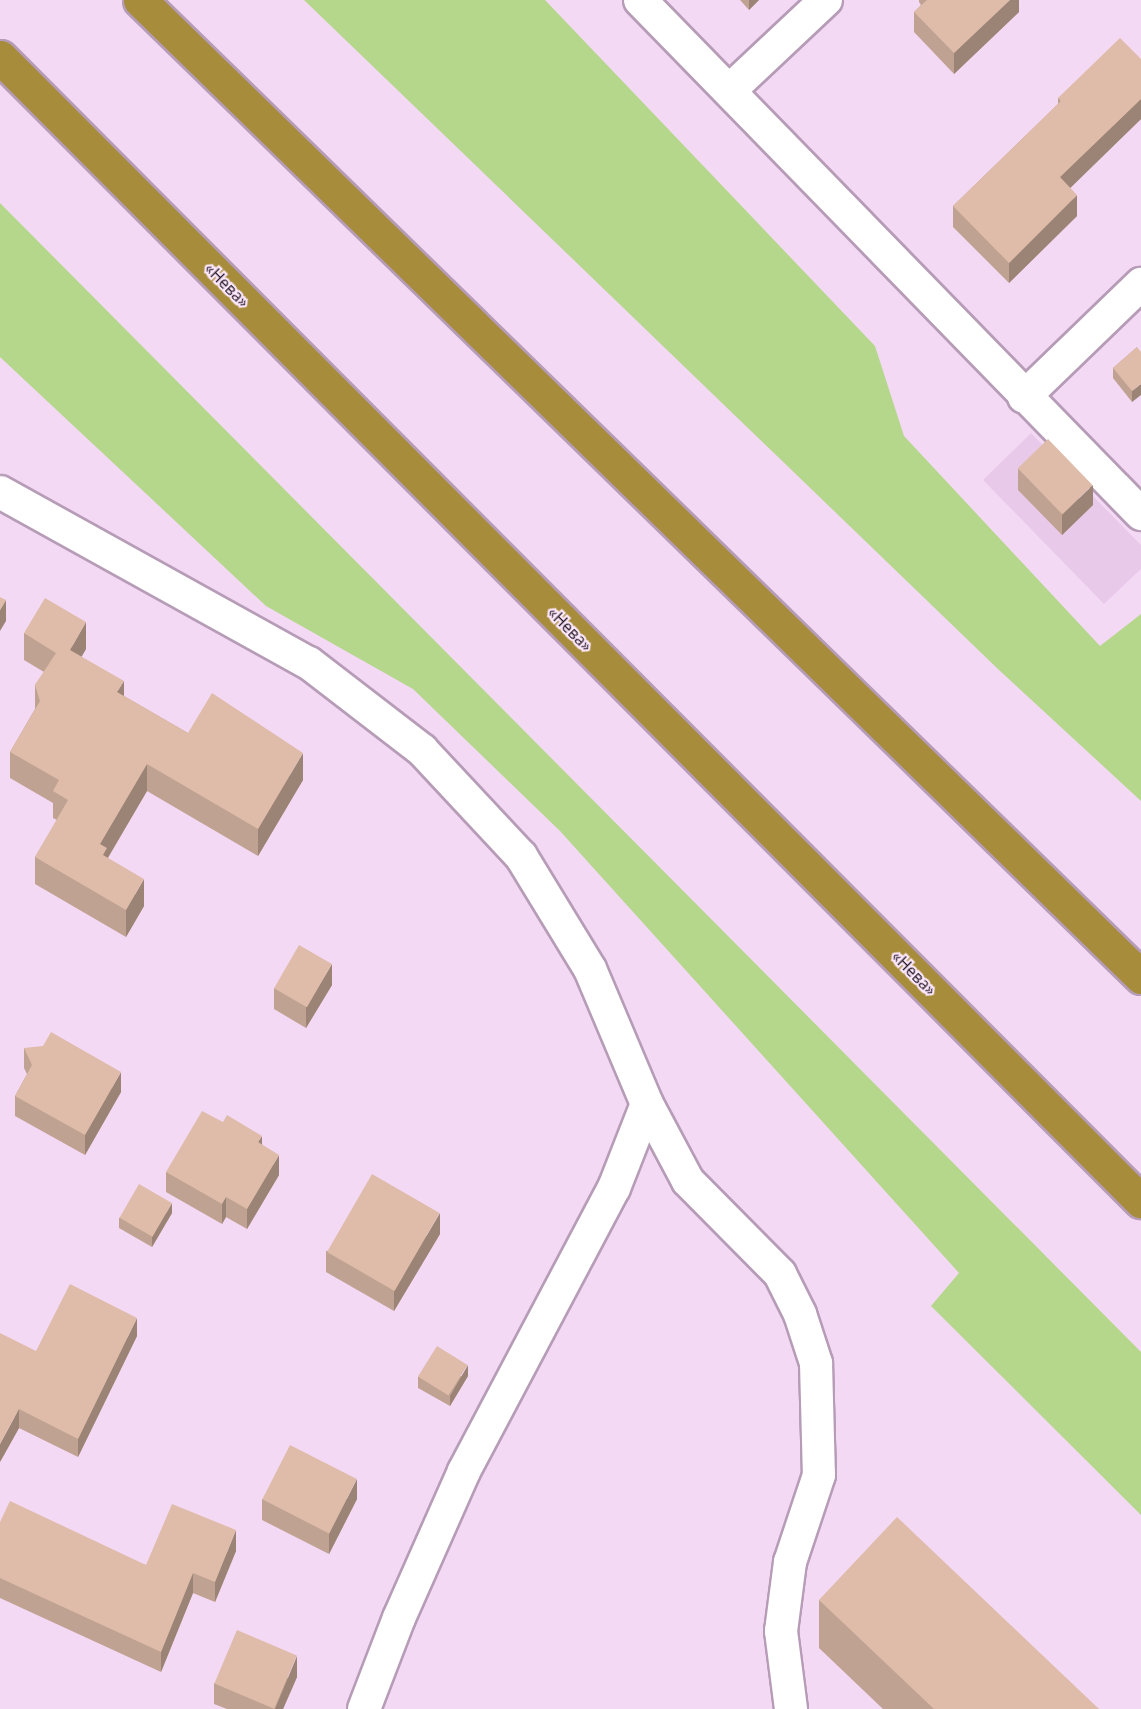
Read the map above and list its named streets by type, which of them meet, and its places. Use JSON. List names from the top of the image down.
{
  "streets": {
    "highway": ["«Нева»"]
  }
}
